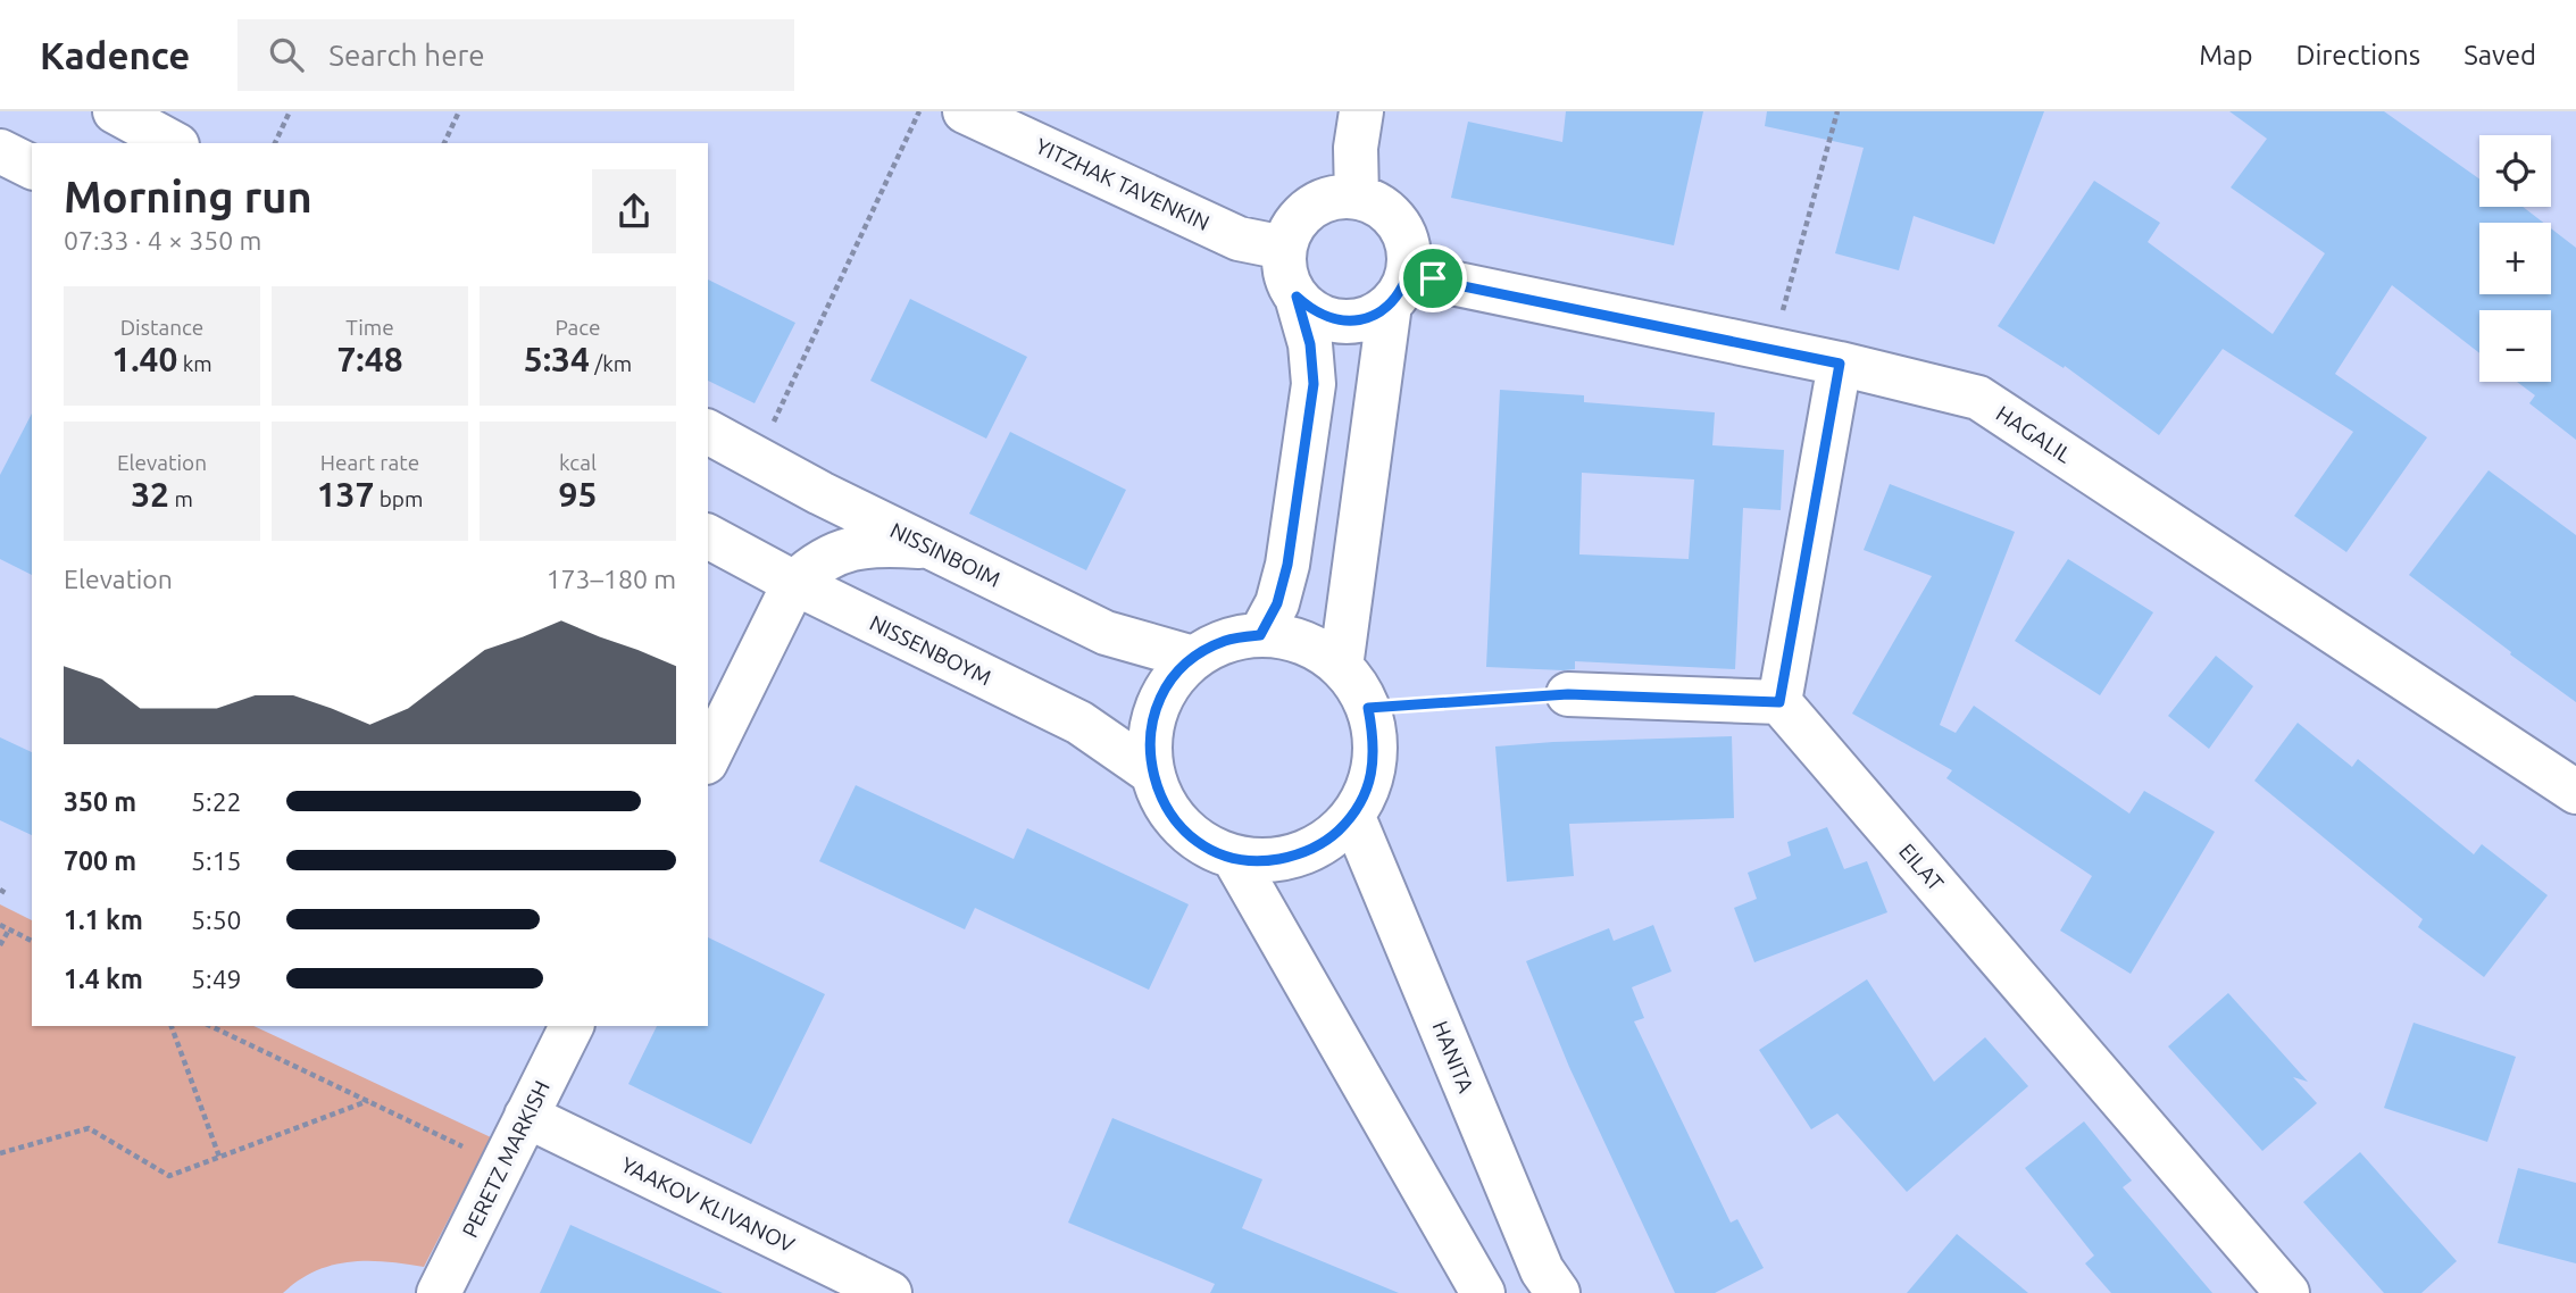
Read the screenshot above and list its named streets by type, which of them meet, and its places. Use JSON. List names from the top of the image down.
{
  "streets": {
    "street": [
      "YITZHAK TAVENKIN",
      "HAGALIL",
      "NISSINBOIM",
      "NISSENBOYM",
      "EILAT",
      "HANITA",
      "PERETZ MARKISH",
      "YAAKOV KLIVANOV"
    ]
  },
  "crossings": [
    ["YITZHAK TAVENKIN", "HAGALIL"],
    ["NISSINBOIM", "NISSENBOYM"],
    ["NISSINBOIM", "HANITA"],
    ["NISSENBOYM", "HANITA"],
    ["PERETZ MARKISH", "YAAKOV KLIVANOV"]
  ],
  "page": {
    "header": "Kadence",
    "search": "Search here",
    "nav": ["Map", "Directions", "Saved"],
    "map_buttons": ["+", "−"],
    "heading": ["Morning run", "07:33 · 4 × 350 m"],
    "stats": [
      ["Distance", "1.40 km"],
      ["Time", "7:48"],
      ["Pace", "5:34 /km"],
      ["Elevation", "32 m"],
      ["Heart rate", "137 bpm"],
      ["kcal", "95"]
    ],
    "chart": ["Elevation", "173–180 m"],
    "list": [
      {
        "name": "350 m",
        "note": "5:22"
      },
      {
        "name": "700 m",
        "note": "5:15"
      },
      {
        "name": "1.1 km",
        "note": "5:50"
      },
      {
        "name": "1.4 km",
        "note": "5:49"
      }
    ]
  }
}
